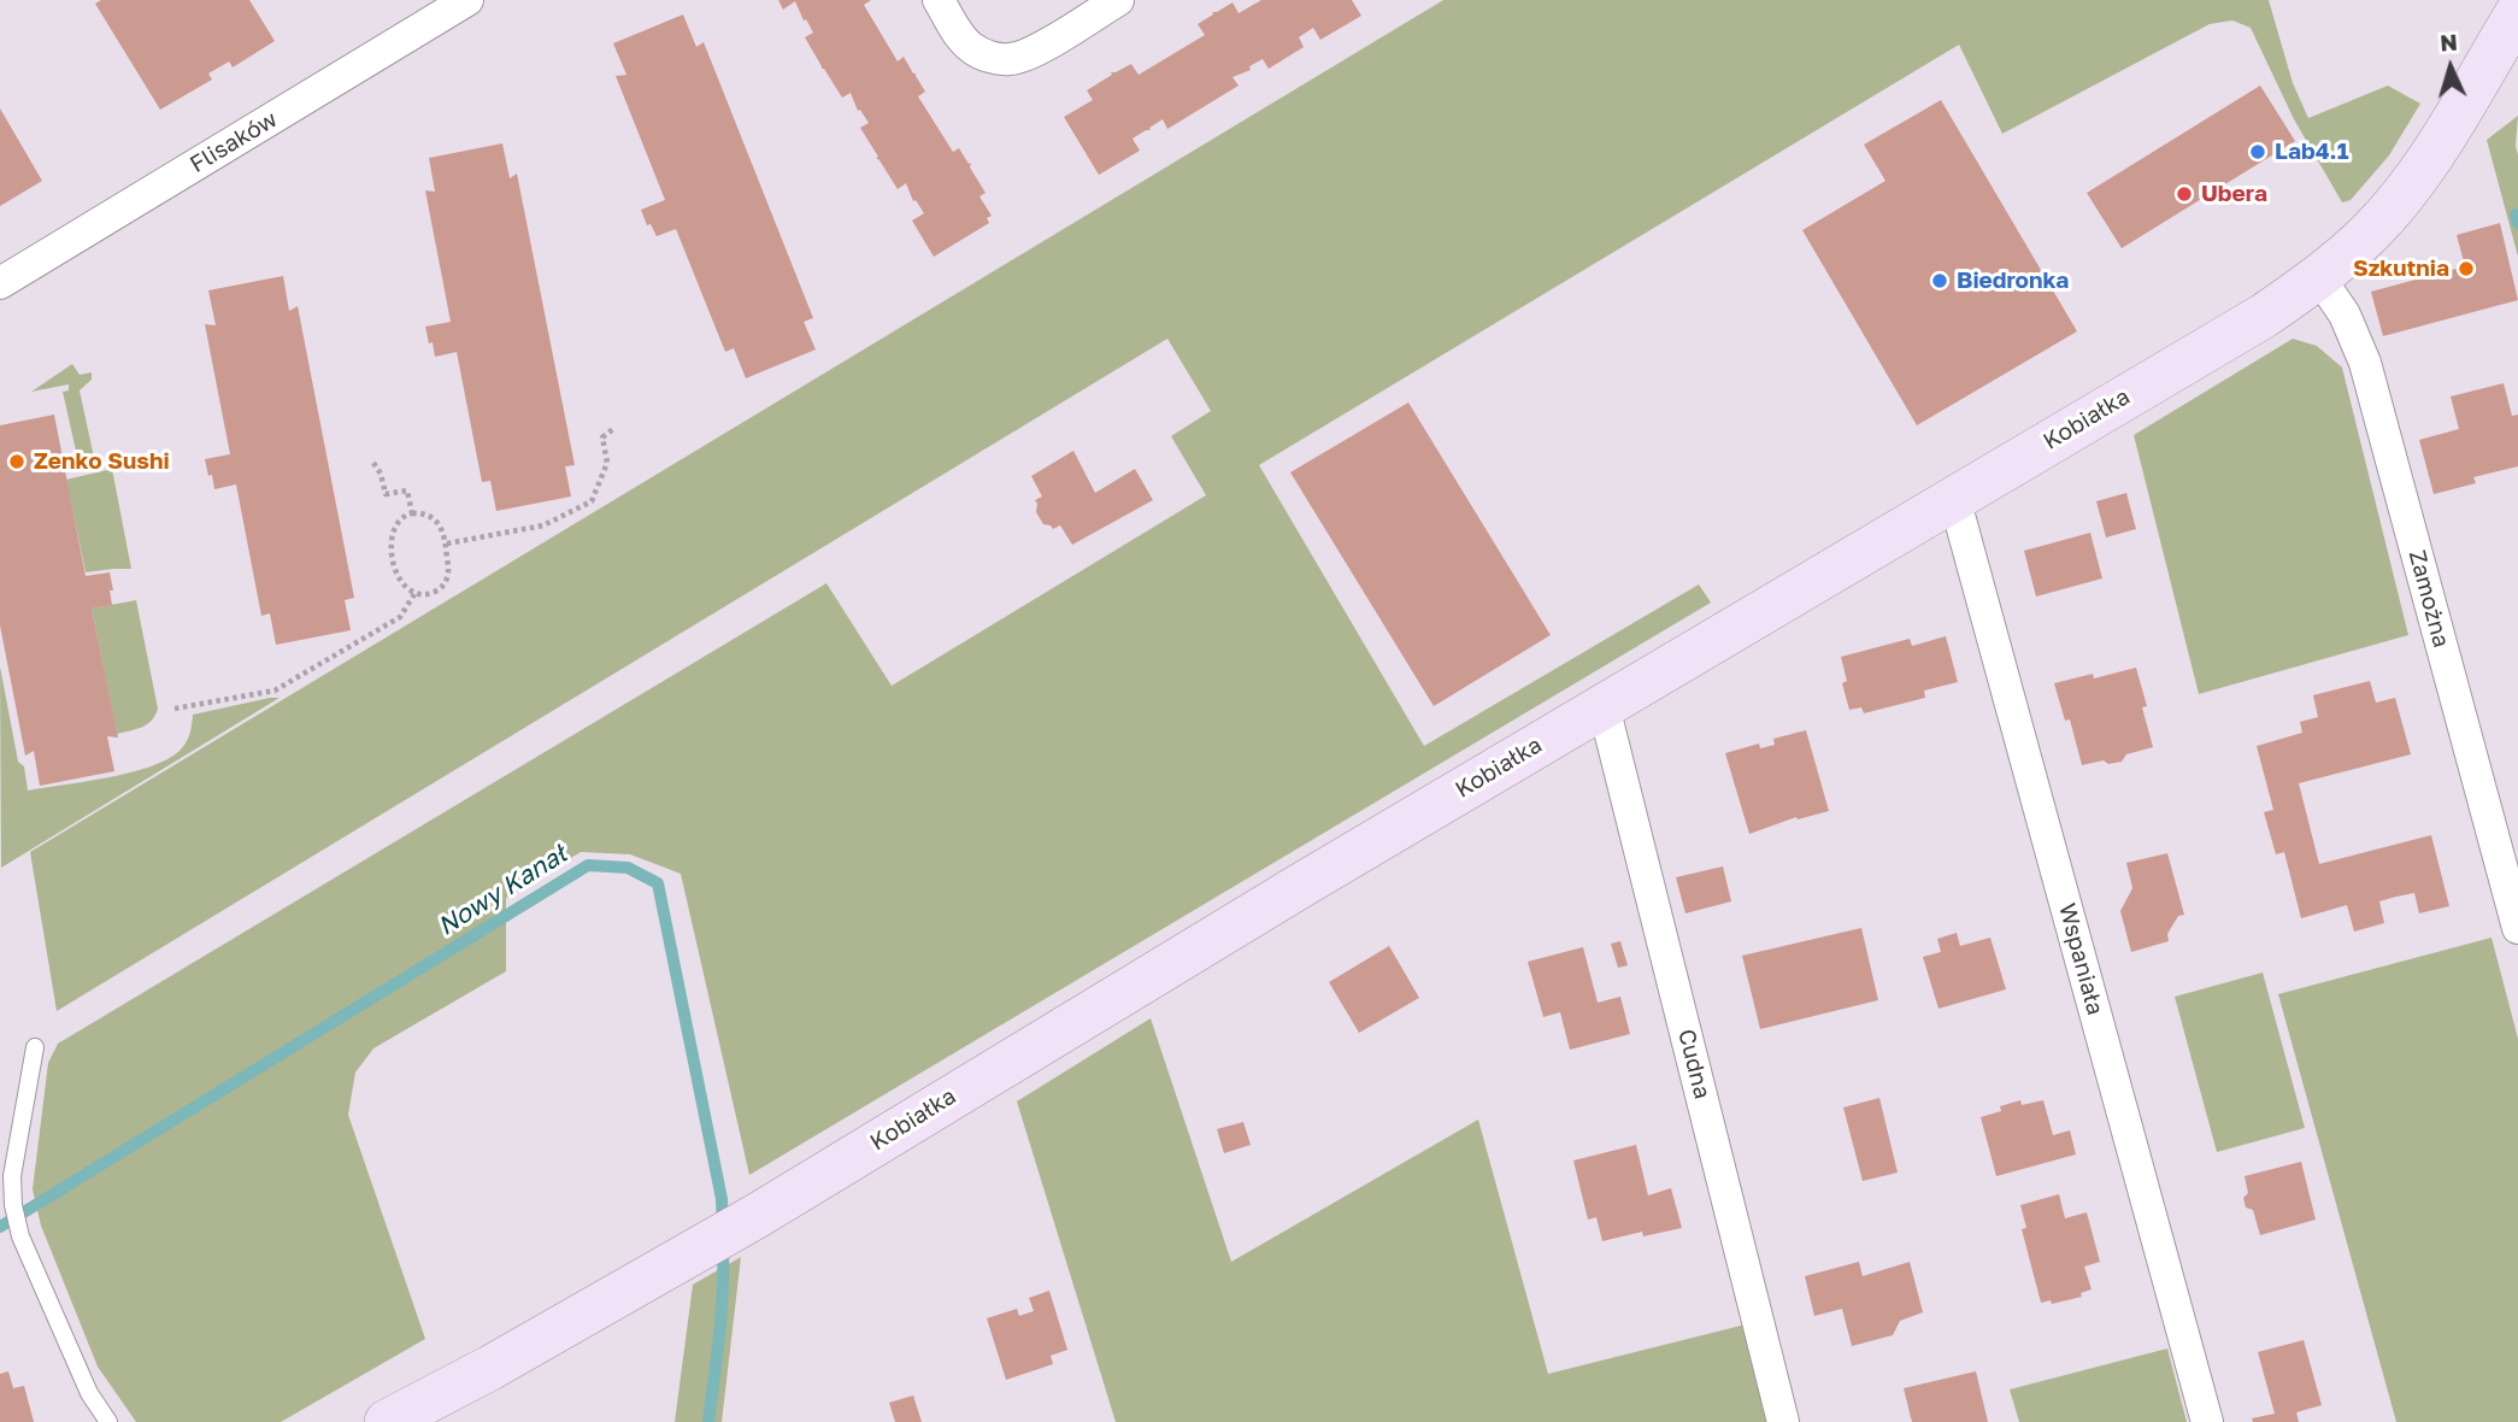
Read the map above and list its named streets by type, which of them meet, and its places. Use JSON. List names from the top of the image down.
{
  "streets": {
    "street": [
      "Flisaków",
      "Kobiałka",
      "Zamożna",
      "Wspaniała",
      "Cudna"
    ]
  },
  "crossings": [
    ["Kobiałka", "Zamożna"],
    ["Kobiałka", "Wspaniała"],
    ["Kobiałka", "Cudna"]
  ],
  "water": ["Nowy Kanał"],
  "places": [
    "Lab4.1",
    "Ubera",
    "Szkutnia",
    "Biedronka",
    "Zenko Sushi"
  ],
  "north": "top"
}
